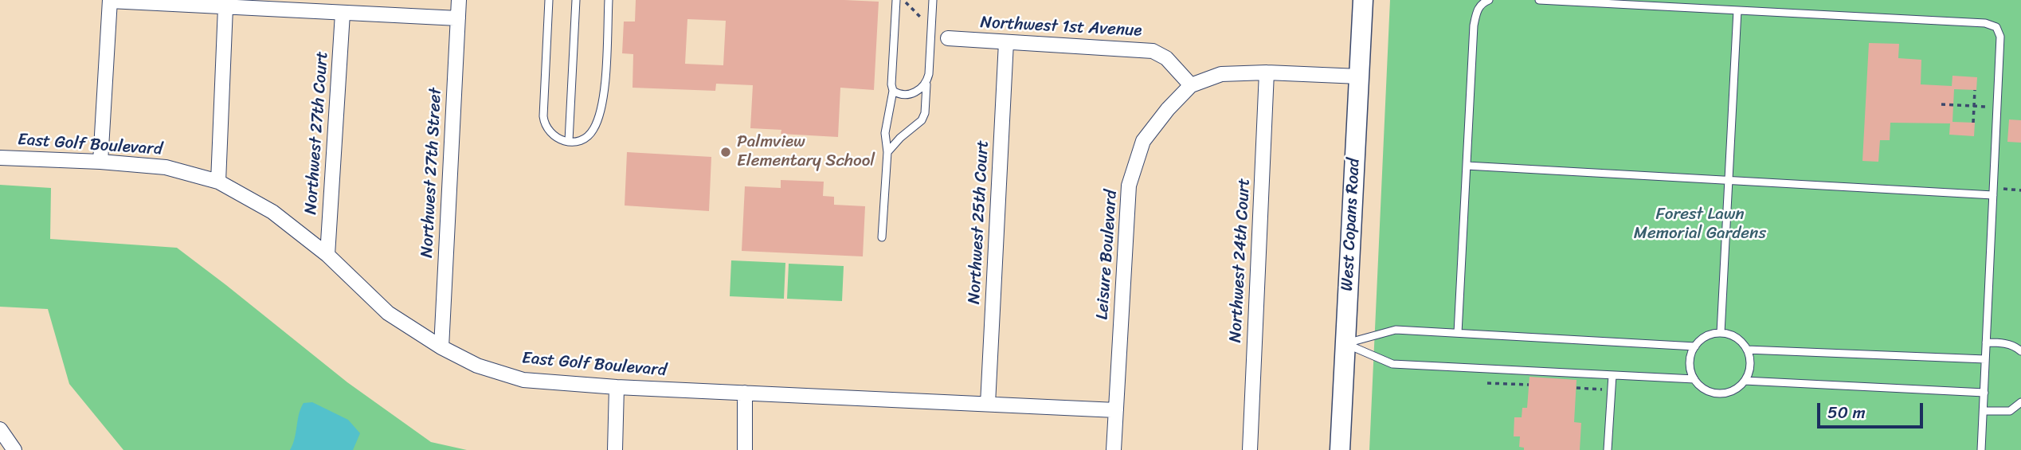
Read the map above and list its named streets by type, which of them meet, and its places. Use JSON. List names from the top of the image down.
{
  "streets": {
    "main road": ["West Copans Road"],
    "street": [
      "Northwest 1st Avenue",
      "Northwest 27th Court",
      "East Golf Boulevard",
      "Northwest 27th Street",
      "Northwest 25th Court",
      "Leisure Boulevard",
      "Northwest 24th Court"
    ]
  },
  "crossings": [
    ["Northwest 1st Avenue", "Northwest 25th Court"],
    ["Northwest 1st Avenue", "Leisure Boulevard"],
    ["Northwest 27th Court", "East Golf Boulevard"],
    ["East Golf Boulevard", "Northwest 27th Street"],
    ["East Golf Boulevard", "Northwest 25th Court"],
    ["East Golf Boulevard", "Leisure Boulevard"],
    ["West Copans Road", "Leisure Boulevard"],
    ["Leisure Boulevard", "Northwest 24th Court"]
  ],
  "parks": ["Forest Lawn Memorial Gardens"],
  "places": ["Palmview Elementary School"],
  "scale_bar": "50 m"
}
